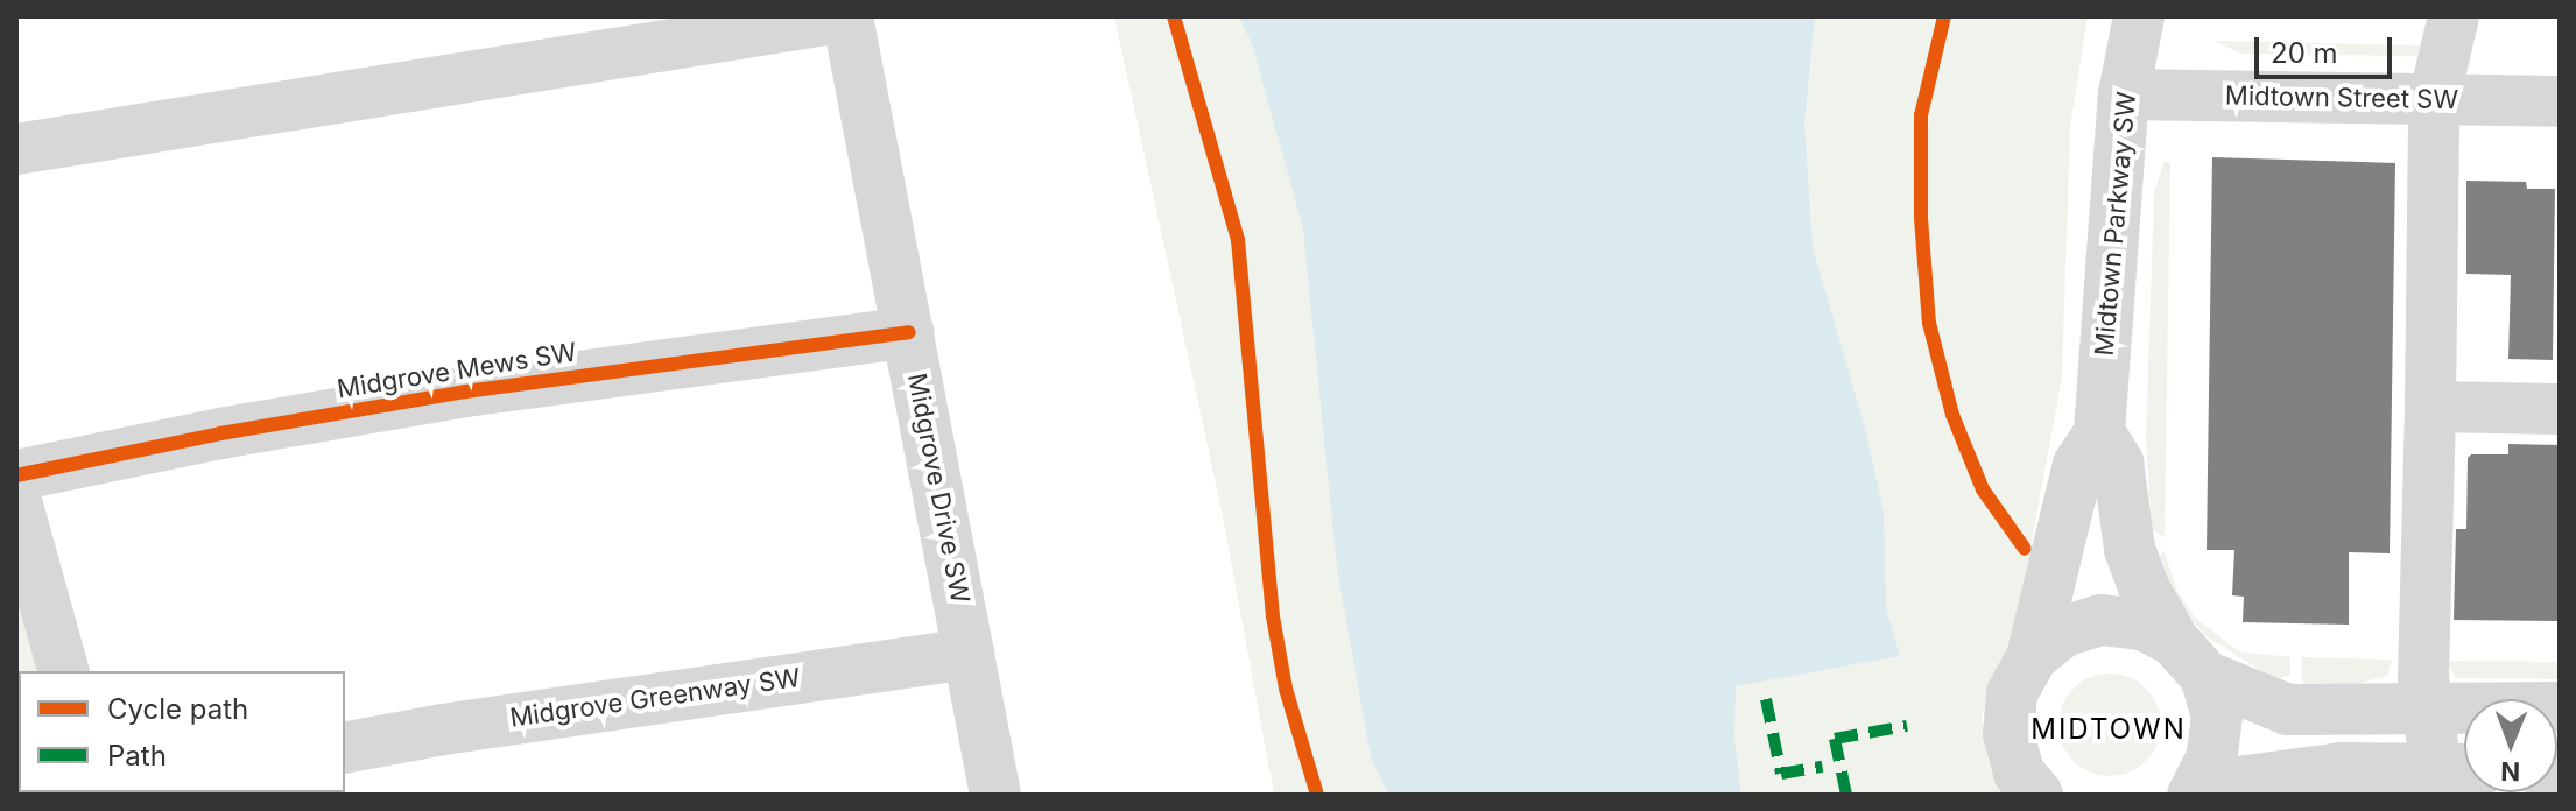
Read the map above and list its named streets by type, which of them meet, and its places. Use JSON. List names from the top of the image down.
{
  "streets": {
    "street": [
      "Midtown Street SW",
      "Midtown Parkway SW",
      "Midgrove Mews SW",
      "Midgrove Drive SW",
      "Midgrove Greenway SW"
    ]
  },
  "crossings": [
    ["Midtown Street SW", "Midtown Parkway SW"],
    ["Midgrove Mews SW", "Midgrove Drive SW"],
    ["Midgrove Drive SW", "Midgrove Greenway SW"]
  ],
  "districts": ["MIDTOWN"],
  "legend": ["Cycle path", "Path"],
  "scale_bar": "20 m",
  "north": "bottom"
}
